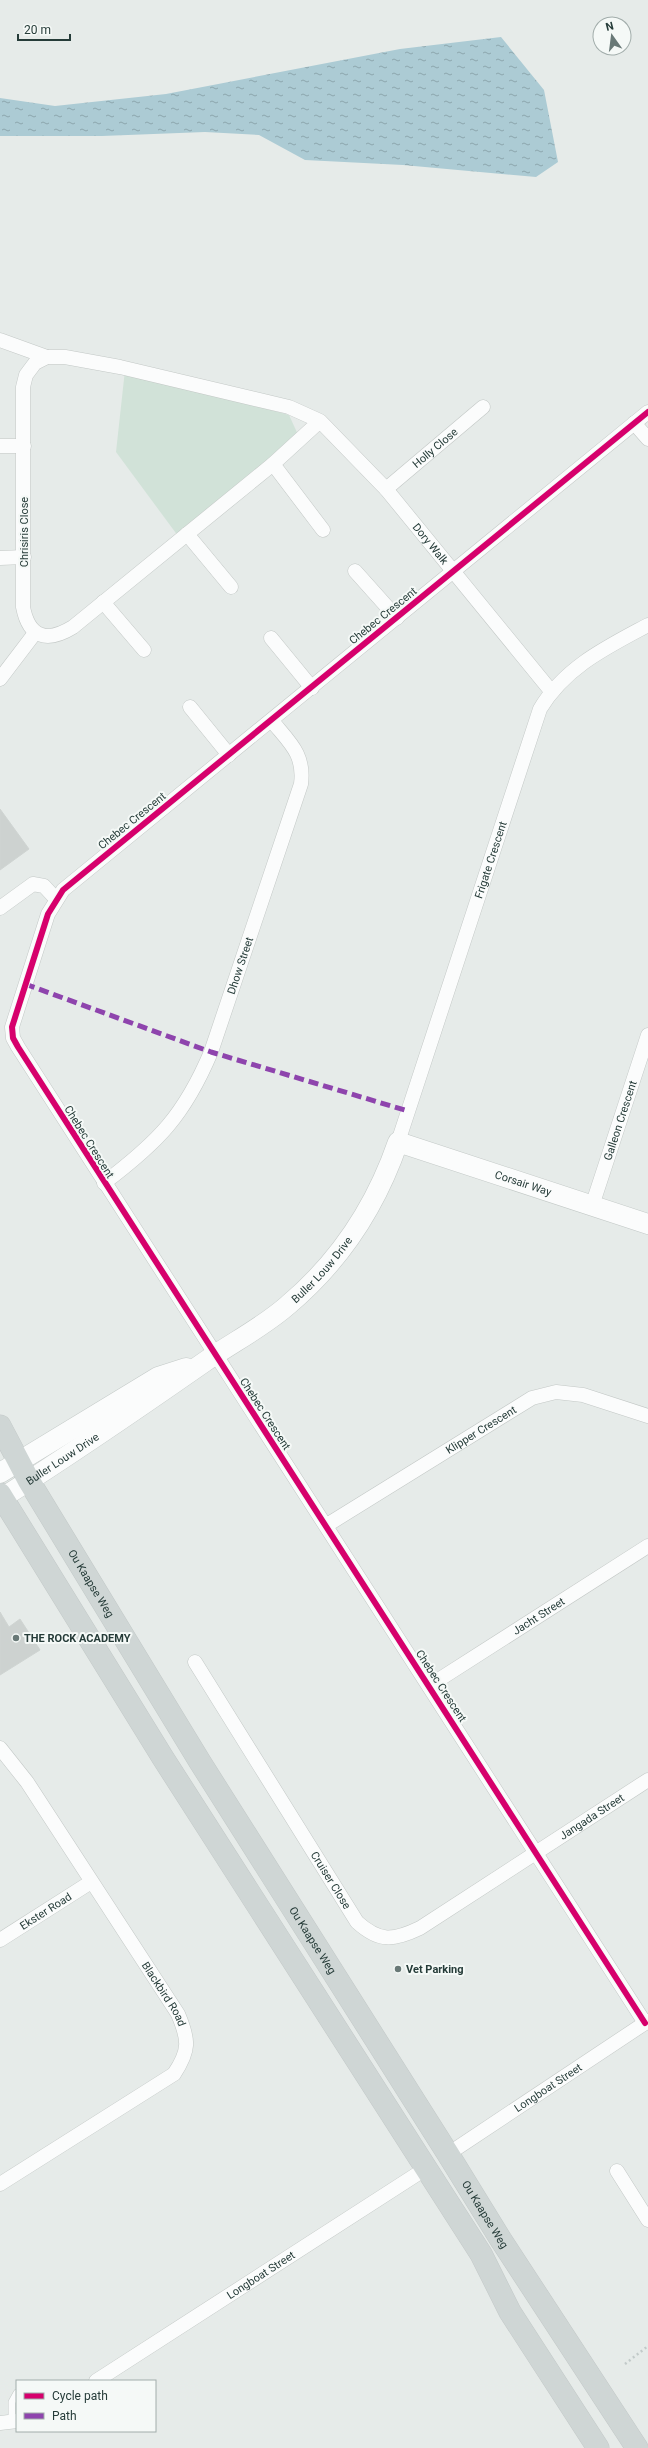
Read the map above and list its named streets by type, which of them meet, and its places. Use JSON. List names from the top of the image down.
{
  "streets": {
    "main road": ["Ou Kaapse Weg"],
    "street": [
      "Holly Close",
      "Chrisiris Close",
      "Dory Walk",
      "Chebec Crescent",
      "Frigate Crescent",
      "Dhow Street",
      "Galleon Crescent",
      "Corsair Way",
      "Buller Louw Drive",
      "Klipper Crescent",
      "Jacht Street",
      "Jangada Street",
      "Cruiser Close",
      "Ekster Road",
      "Blackbird Road",
      "Longboat Street"
    ]
  },
  "crossings": [
    ["Holly Close", "Dory Walk"],
    ["Dory Walk", "Chebec Crescent"],
    ["Dory Walk", "Frigate Crescent"],
    ["Chebec Crescent", "Dhow Street"],
    ["Chebec Crescent", "Buller Louw Drive"],
    ["Chebec Crescent", "Klipper Crescent"],
    ["Chebec Crescent", "Jacht Street"],
    ["Chebec Crescent", "Jangada Street"],
    ["Chebec Crescent", "Cruiser Close"],
    ["Chebec Crescent", "Longboat Street"],
    ["Frigate Crescent", "Corsair Way"],
    ["Frigate Crescent", "Buller Louw Drive"],
    ["Galleon Crescent", "Corsair Way"],
    ["Corsair Way", "Buller Louw Drive"],
    ["Buller Louw Drive", "Ou Kaapse Weg"],
    ["Ou Kaapse Weg", "Longboat Street"],
    ["Jangada Street", "Cruiser Close"],
    ["Ekster Road", "Blackbird Road"]
  ],
  "places": ["THE ROCK ACADEMY", "Vet Parking"],
  "legend": ["Cycle path", "Path"],
  "scale_bar": "20 m",
  "north": "top"
}
